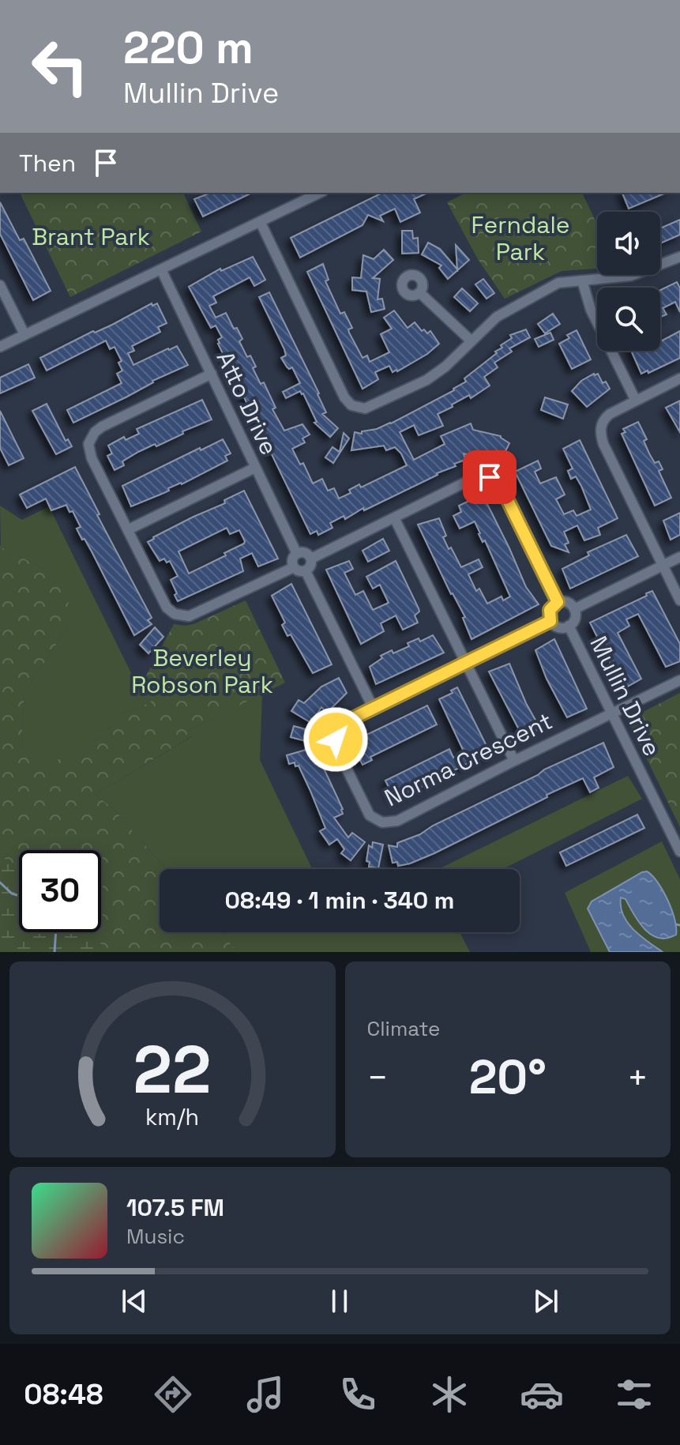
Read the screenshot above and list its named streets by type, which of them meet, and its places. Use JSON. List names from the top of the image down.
{
  "streets": {
    "street": ["Atto Drive", "Mullin Drive", "Norma Crescent"]
  },
  "crossings": [
    ["Mullin Drive", "Norma Crescent"]
  ],
  "parks": ["Ferndale Park", "Brant Park", "Beverley Robson Park"],
  "page": {
    "turn": ["220 m", "Mullin Drive"],
    "then": "Then",
    "limit": "30",
    "trip": "08:49 · 1 min · 340 m",
    "tile": "Climate",
    "heat": ["−", "20°", "+"],
    "song": ["107.5 FM", "Music"],
    "tabs": "08:48",
    "gauge": ["22", "km/h"]
  }
}
